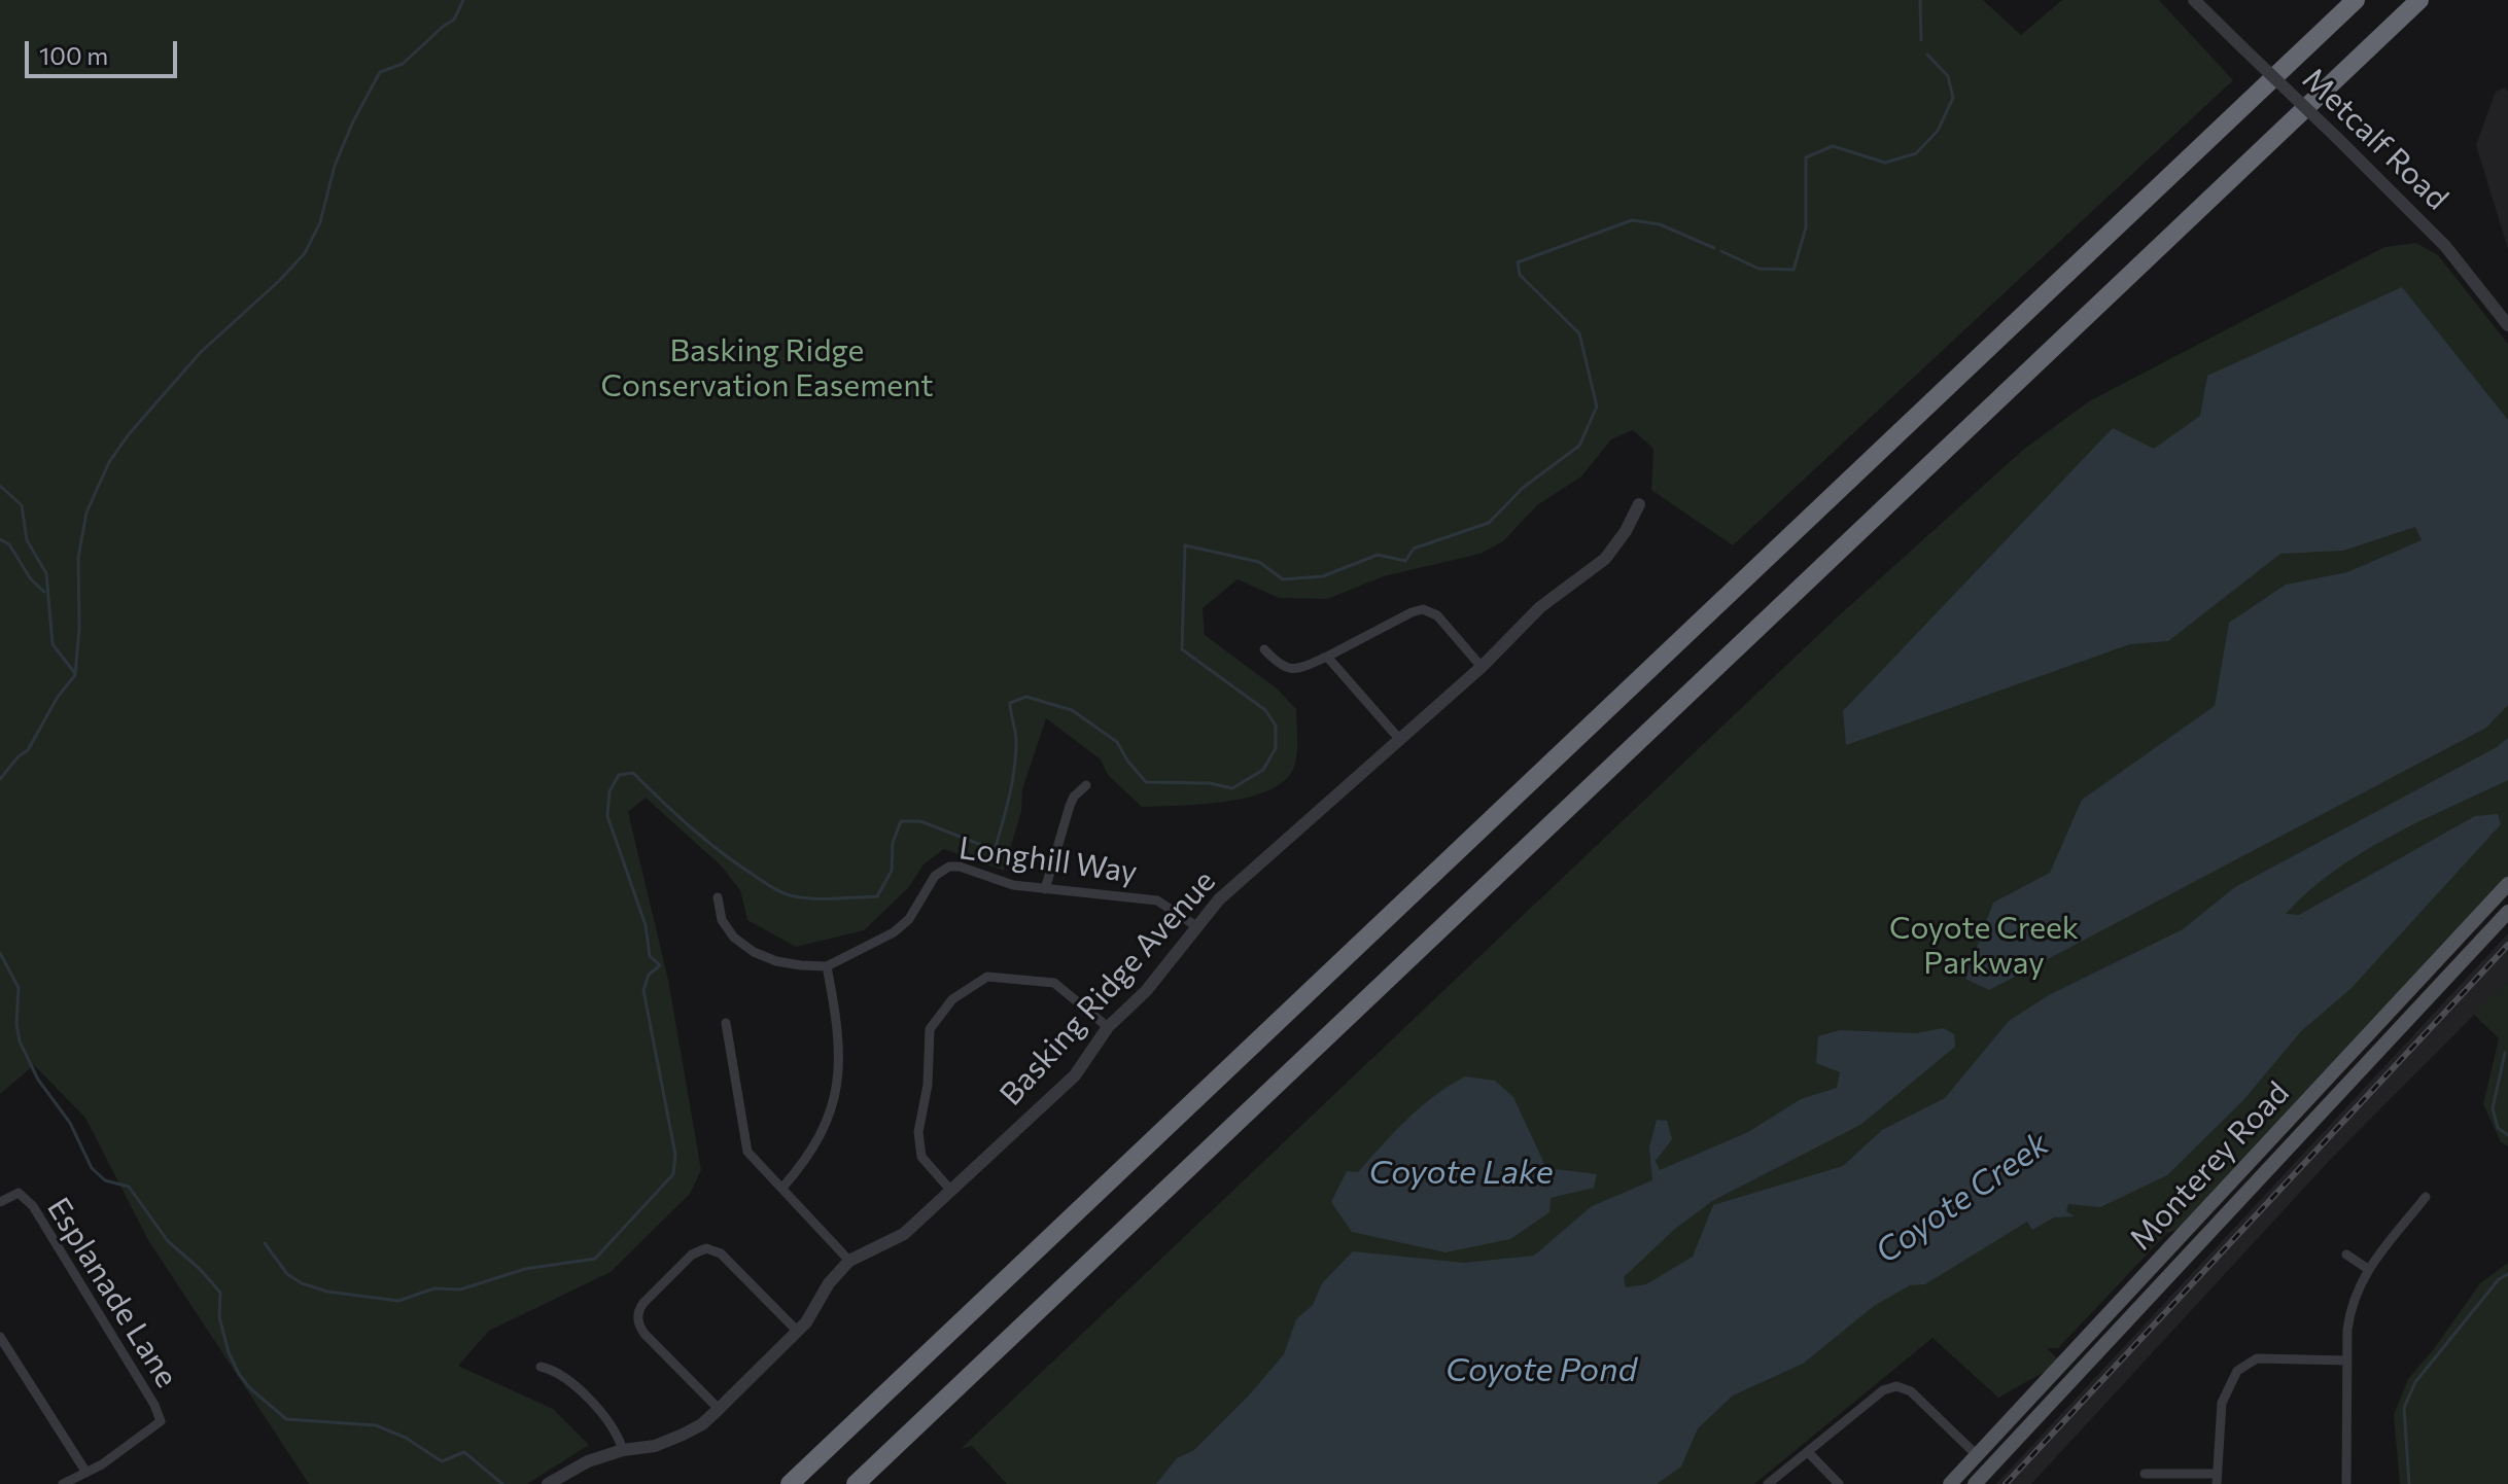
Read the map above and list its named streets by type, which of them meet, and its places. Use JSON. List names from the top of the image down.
{
  "streets": {
    "main road": ["Monterey Road"],
    "street": [
      "Metcalf Road",
      "Longhill Way",
      "Basking Ridge Avenue",
      "Esplanade Lane"
    ]
  },
  "crossings": [
    ["Longhill Way", "Basking Ridge Avenue"]
  ],
  "water": ["Coyote Lake", "Coyote Creek", "Coyote Pond"],
  "parks": ["Basking Ridge Conservation Easement", "Coyote Creek Parkway"],
  "scale_bar": "100 m"
}
